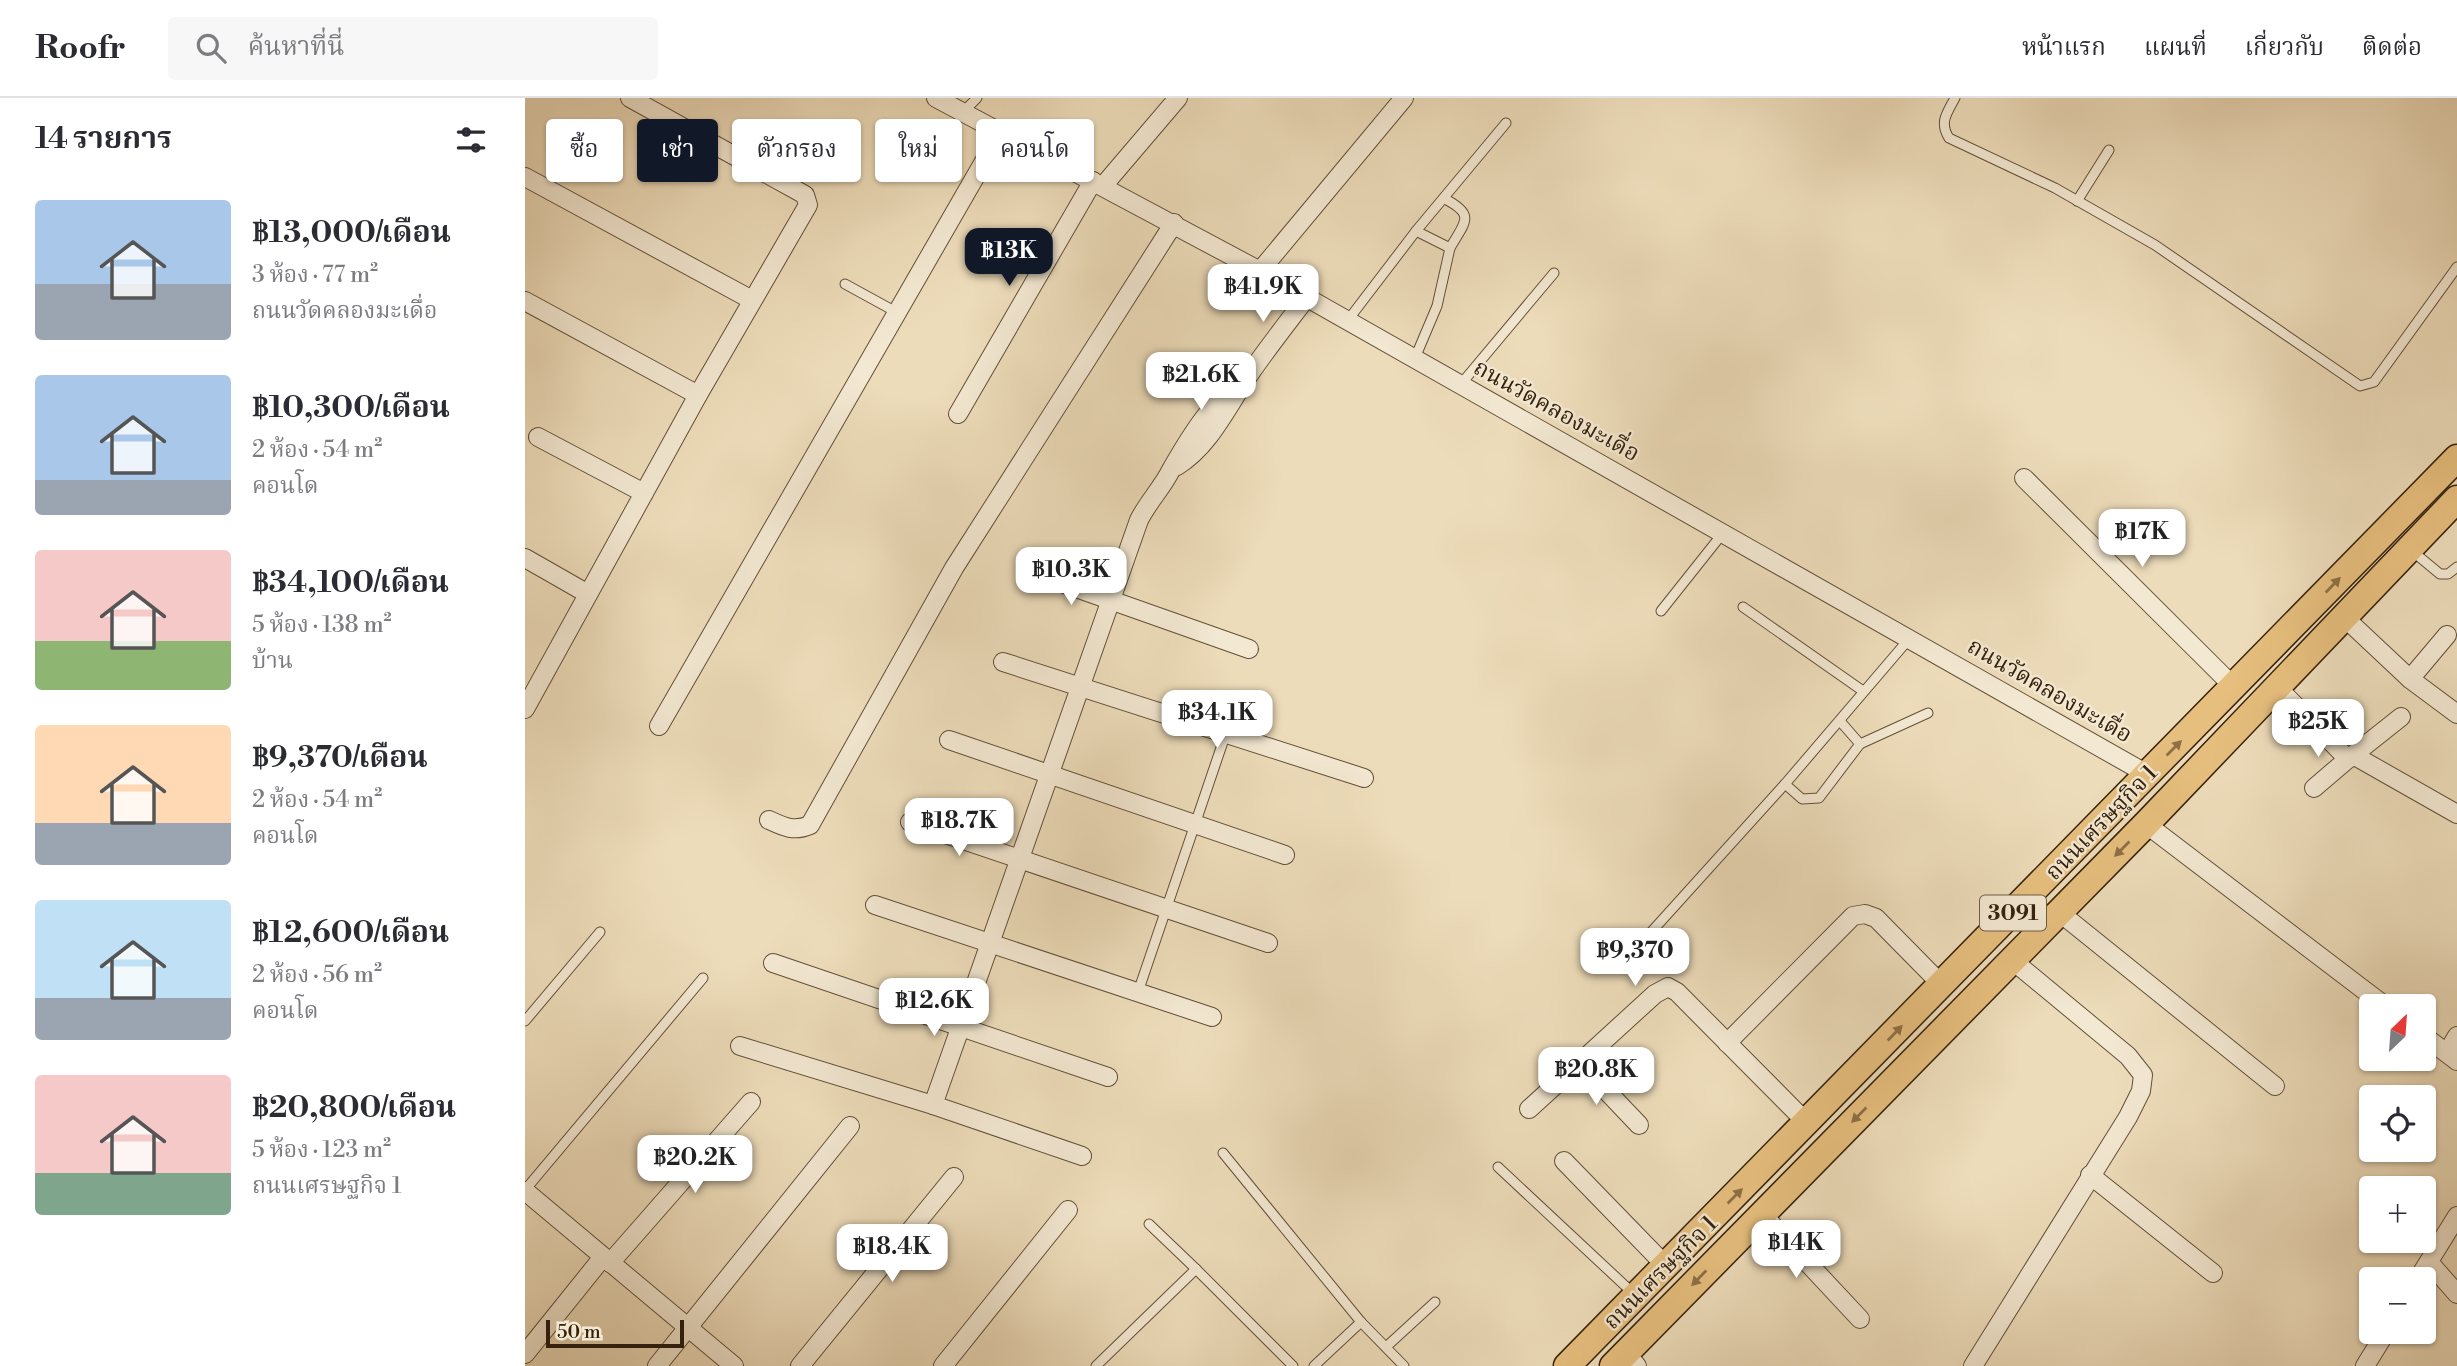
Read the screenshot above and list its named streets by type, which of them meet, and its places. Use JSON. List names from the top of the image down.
{
  "streets": {
    "main road": ["ถนนเศรษฐกิจ 1", "3091"],
    "street": ["ถนนวัดคลองมะเดื่อ"]
  },
  "crossings": [
    ["ถนนวัดคลองมะเดื่อ", "ถนนเศรษฐกิจ 1"]
  ],
  "scale_bar": "50 m",
  "north": "top right",
  "page": {
    "header": "Roofr",
    "search": "ค้นหาที่นี่",
    "nav": [
      "หน้าแรก",
      "แผนที่",
      "เกี่ยวกับ",
      "ติดต่อ"
    ],
    "heading": "14 รายการ",
    "chip": [
      "ซื้อ",
      "เช่า",
      "ตัวกรอง",
      "ใหม่",
      "คอนโด"
    ],
    "list": [
      {
        "name": "฿13,000/เดือน",
        "note": "3 ห้อง · 77 m² · ถนนวัดคลองมะเดื่อ"
      },
      {
        "name": "฿10,300/เดือน",
        "note": "2 ห้อง · 54 m² · คอนโด"
      },
      {
        "name": "฿34,100/เดือน",
        "note": "5 ห้อง · 138 m² · บ้าน"
      },
      {
        "name": "฿9,370/เดือน",
        "note": "2 ห้อง · 54 m² · คอนโด"
      },
      {
        "name": "฿12,600/เดือน",
        "note": "2 ห้อง · 56 m² · คอนโด"
      },
      {
        "name": "฿20,800/เดือน",
        "note": "5 ห้อง · 123 m² · ถนนเศรษฐกิจ 1"
      }
    ],
    "price": [
      "฿13K",
      "฿41.9K",
      "฿21.6K",
      "฿17K",
      "฿10.3K",
      "฿34.1K",
      "฿25K",
      "฿18.7K",
      "฿9,370",
      "฿12.6K",
      "฿20.8K",
      "฿20.2K",
      "฿14K",
      "฿18.4K"
    ],
    "map_buttons": ["+", "−"],
    "scale": "50 m"
  }
}
